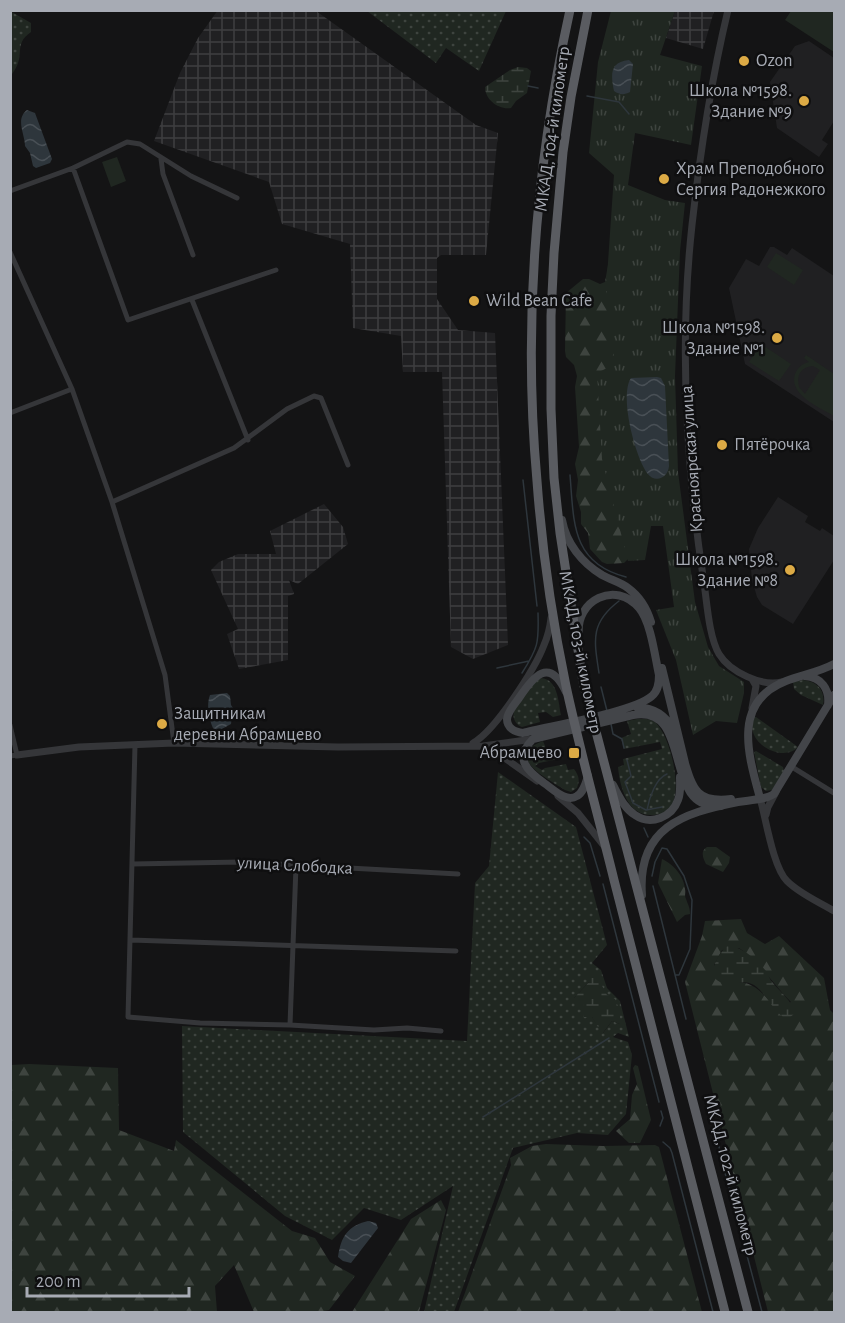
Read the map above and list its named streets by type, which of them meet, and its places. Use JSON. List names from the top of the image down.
{
  "streets": {
    "highway": ["МКАД, 104-й километр", "МКАД, 103-й километр", "МКАД, 102-й километр"],
    "street": ["Красноярская улица", "улица Слободка"]
  },
  "crossings": [
    ["МКАД, 104-й километр", "МКАД, 103-й километр"],
    ["МКАД, 103-й километр", "МКАД, 102-й километр"]
  ],
  "places": {
    "other": [
      "Ozon",
      "Школа №1598. Здание №9",
      "Храм Преподобного Сергия Радонежкого",
      "Wild Bean Cafe",
      "Школа №1598. Здание №1",
      "Пятёрочка",
      "Школа №1598. Здание №8",
      "Защитникам деревни Абрамцево"
    ],
    "transit": ["Абрамцево"]
  },
  "scale_bar": "200 m"
}
